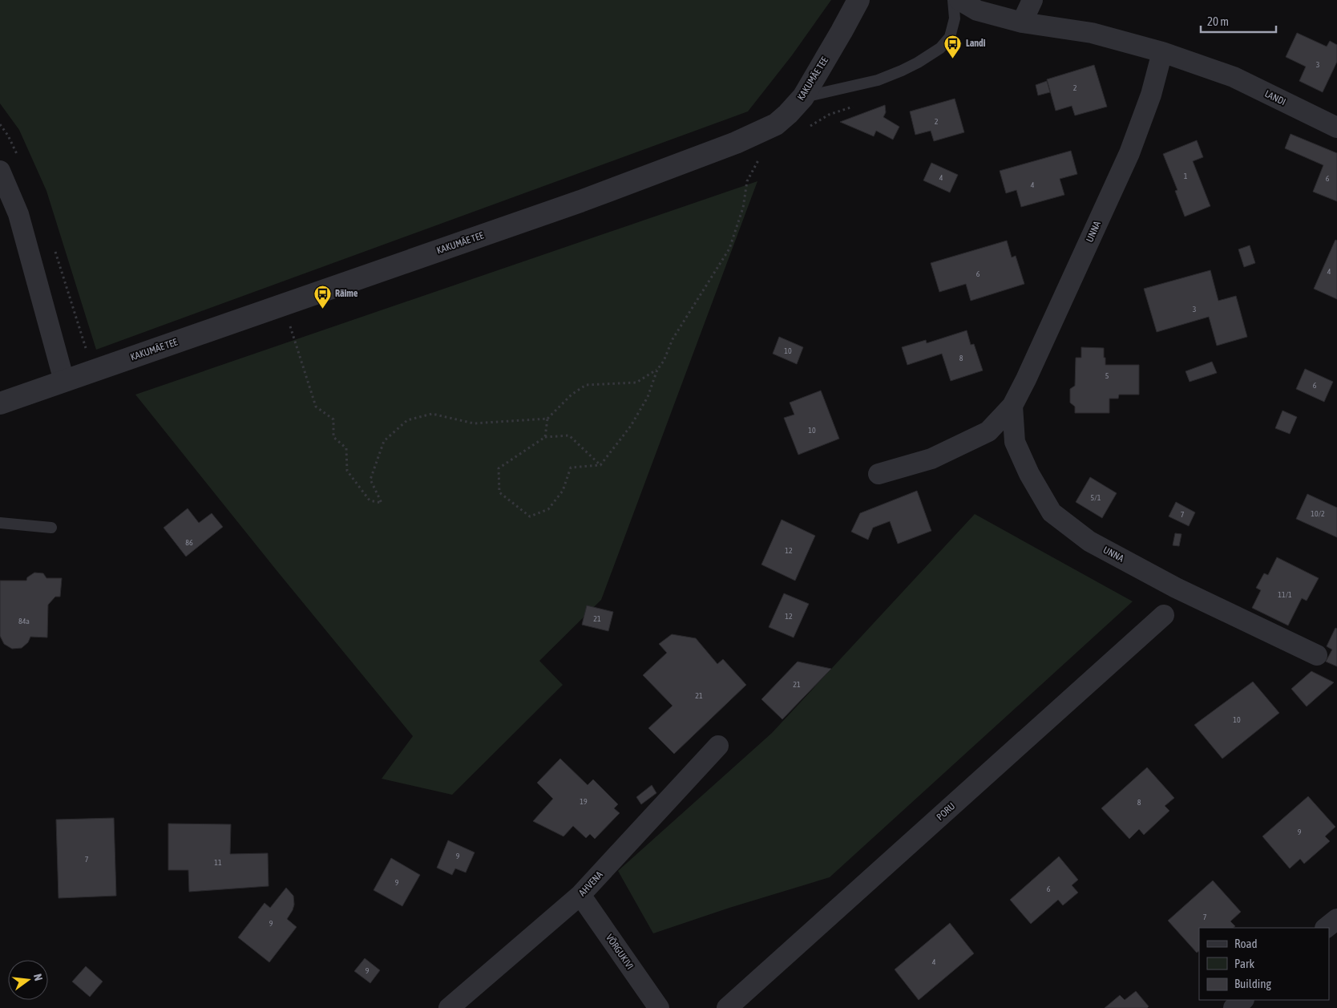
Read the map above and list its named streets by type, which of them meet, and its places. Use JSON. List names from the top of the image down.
{
  "streets": {
    "street": [
      "KAKUMÄE TEE",
      "LANDI",
      "UNNA",
      "PORU",
      "AHVENA",
      "VÕRGUKIVI"
    ]
  },
  "crossings": [
    ["LANDI", "UNNA"],
    ["AHVENA", "VÕRGUKIVI"]
  ],
  "places": {
    "bus stop": ["Landi", "Räime"]
  },
  "house_numbers": [
    "3",
    "2",
    "2",
    "1",
    "4",
    "6",
    "4",
    "4",
    "6",
    "3",
    "10",
    "8",
    "5",
    "6",
    "10",
    "5/1",
    "10/2",
    "7",
    "86",
    "12",
    "11/1",
    "12",
    "21",
    "84a",
    "21",
    "21",
    "10",
    "19",
    "8",
    "9",
    "9",
    "7",
    "11",
    "9",
    "6",
    "7",
    "9",
    "4",
    "9"
  ],
  "legend": ["Road", "Park", "Building"],
  "scale_bar": "20 m",
  "north": "right"
}
